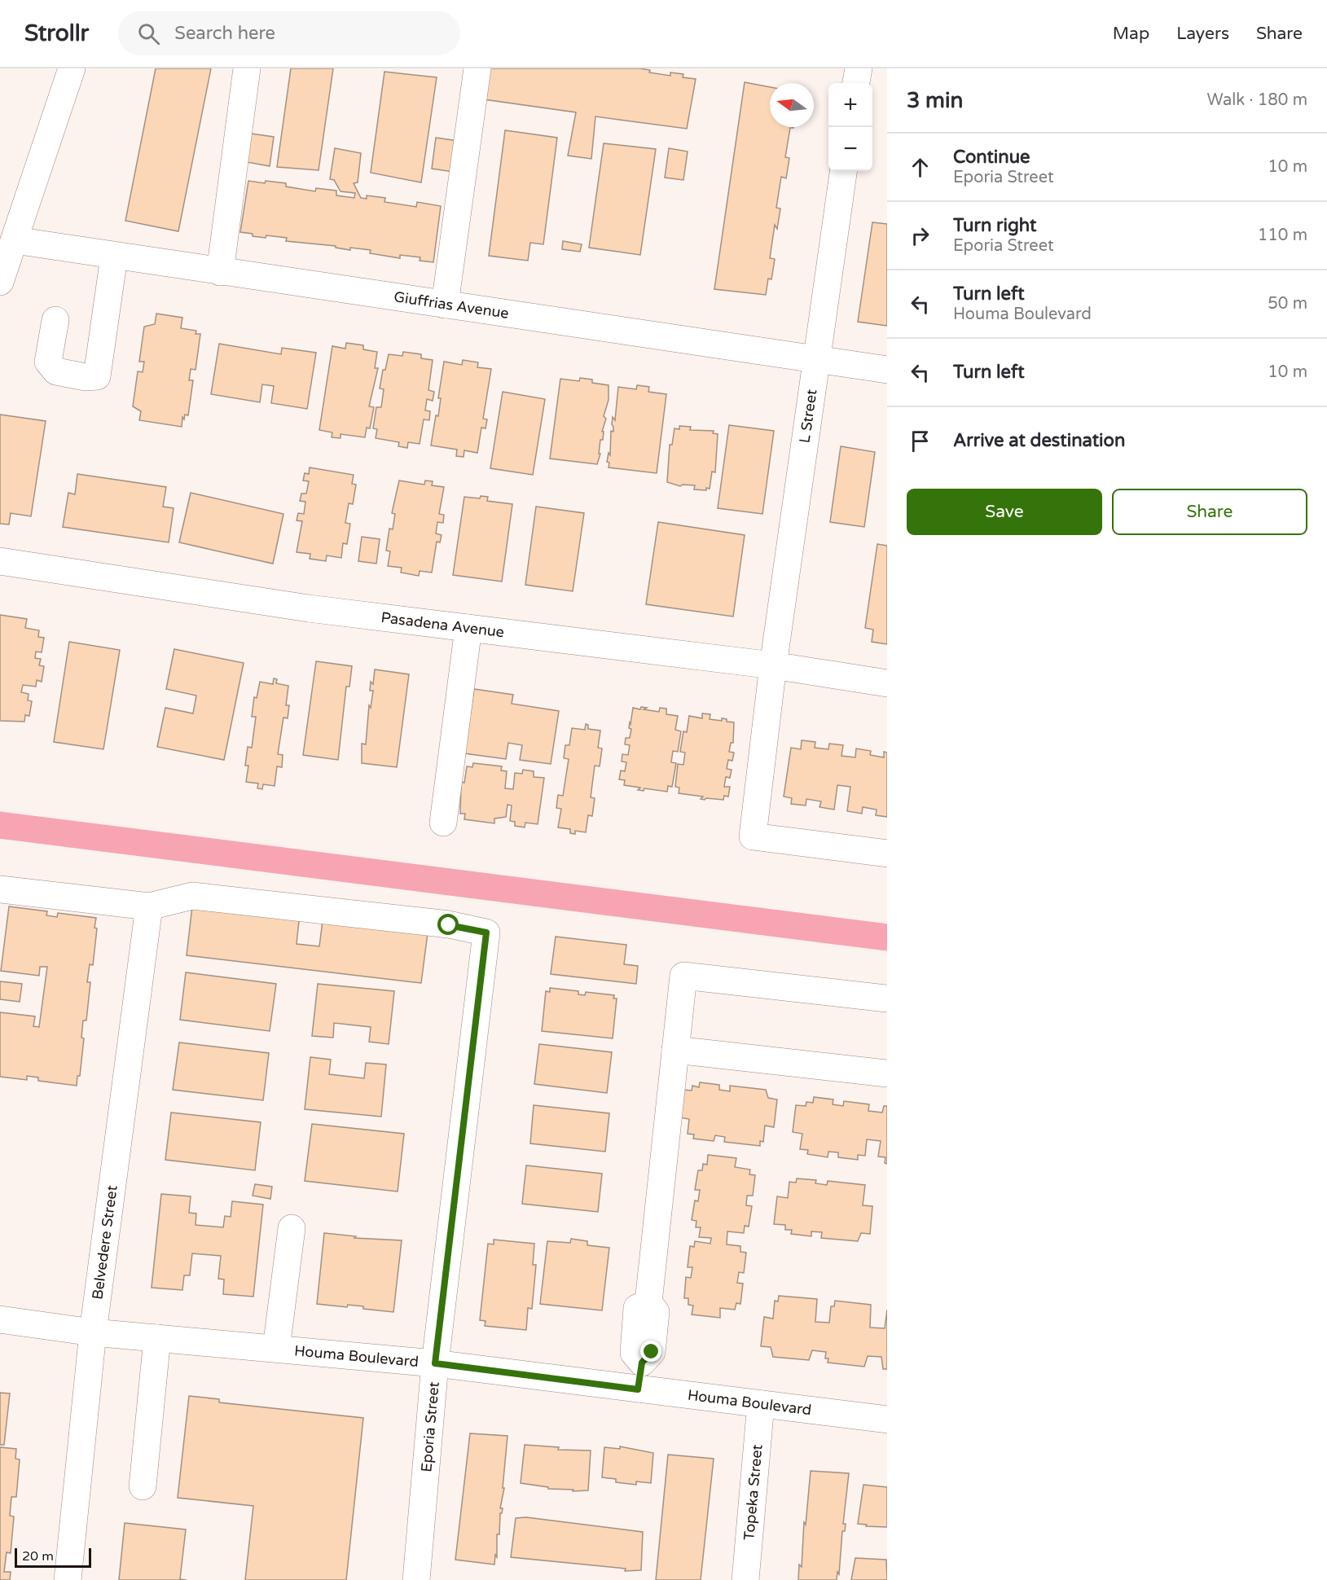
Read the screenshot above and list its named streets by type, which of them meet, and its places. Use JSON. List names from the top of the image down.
{
  "streets": {
    "street": [
      "Giuffrias Avenue",
      "L Street",
      "Pasadena Avenue",
      "Belvedere Street",
      "Houma Boulevard",
      "Eporia Street",
      "Topeka Street"
    ]
  },
  "crossings": [
    ["Giuffrias Avenue", "L Street"],
    ["L Street", "Pasadena Avenue"],
    ["Belvedere Street", "Houma Boulevard"],
    ["Belvedere Street", "Eporia Street"],
    ["Houma Boulevard", "Eporia Street"],
    ["Houma Boulevard", "Topeka Street"]
  ],
  "scale_bar": "20 m",
  "north": "left",
  "page": {
    "header": "Strollr",
    "search": "Search here",
    "nav": ["Map", "Layers", "Share"],
    "heading": ["3 min", "Walk · 180 m"],
    "map_buttons": ["+", "−"],
    "list": [
      ["Continue", "Eporia Street", "10 m"],
      ["Turn right", "Eporia Street", "110 m"],
      ["Turn left", "Houma Boulevard", "50 m"],
      ["Turn left", "10 m"],
      "Arrive at destination"
    ],
    "buttons": ["Save", "Share"],
    "scale": "20 m"
  }
}
